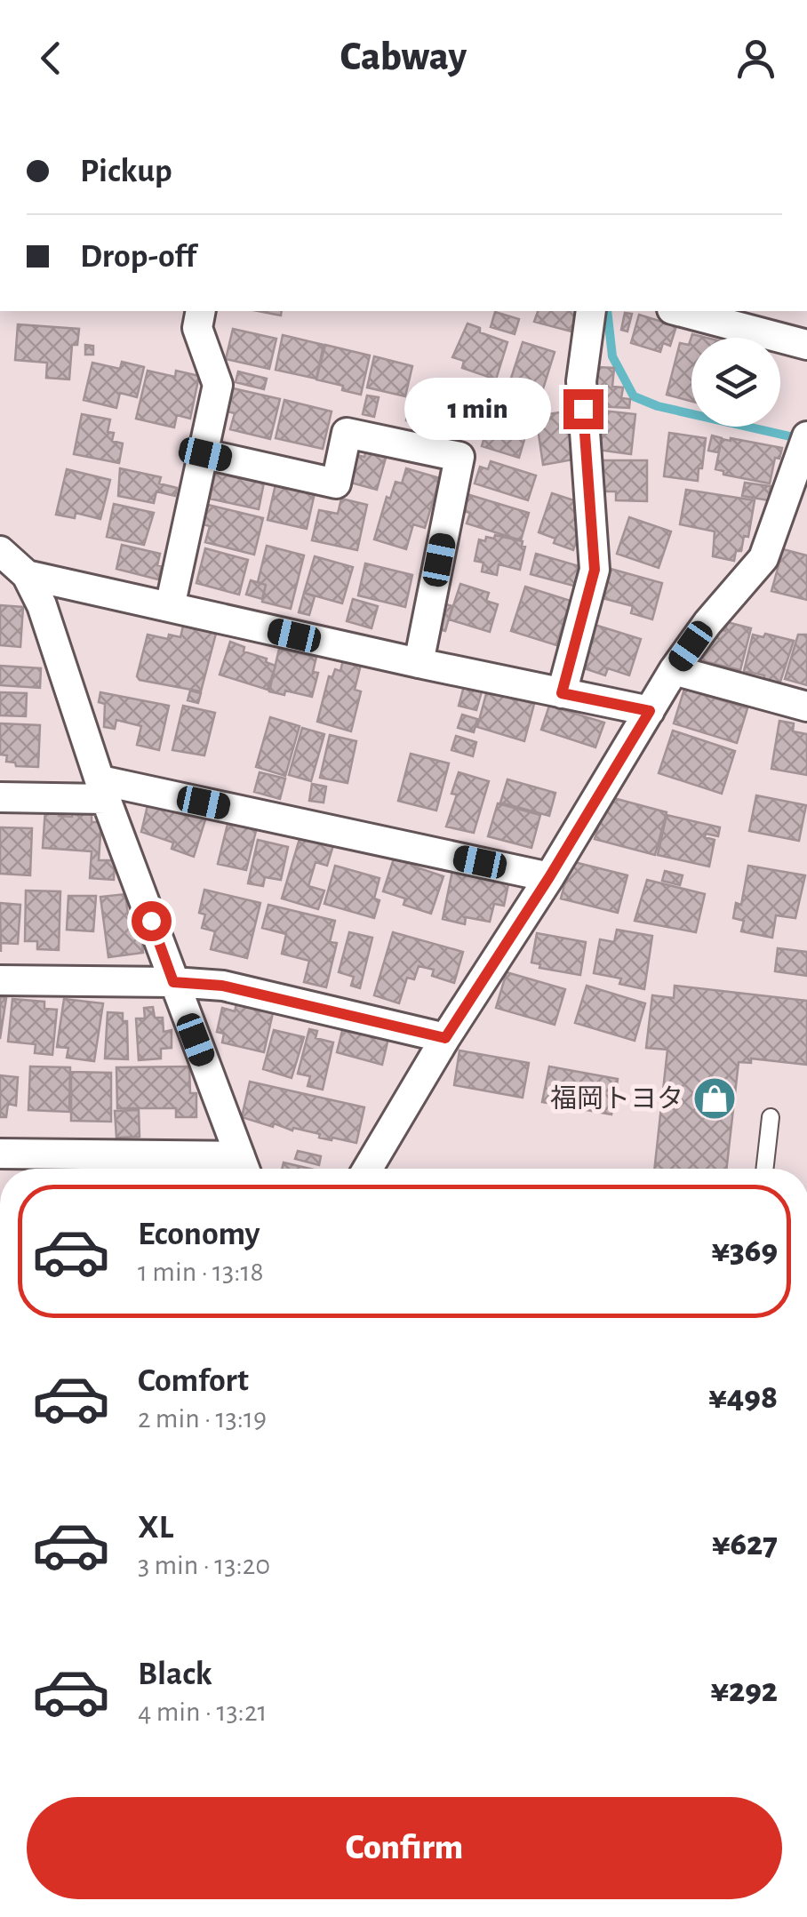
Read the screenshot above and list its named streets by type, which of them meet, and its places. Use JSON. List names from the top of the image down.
{
  "places": {
    "shop": ["福岡トヨタ"]
  },
  "page": {
    "header": "Cabway",
    "banner": ["Pickup", "Drop-off"],
    "bubble": "1 min",
    "list": [
      {
        "name": "Economy",
        "note": "1 min · 13:18",
        "value": "¥369"
      },
      {
        "name": "Comfort",
        "note": "2 min · 13:19",
        "value": "¥498"
      },
      {
        "name": "XL",
        "note": "3 min · 13:20",
        "value": "¥627"
      },
      {
        "name": "Black",
        "note": "4 min · 13:21",
        "value": "¥292"
      }
    ],
    "buttons": "Confirm"
  }
}
